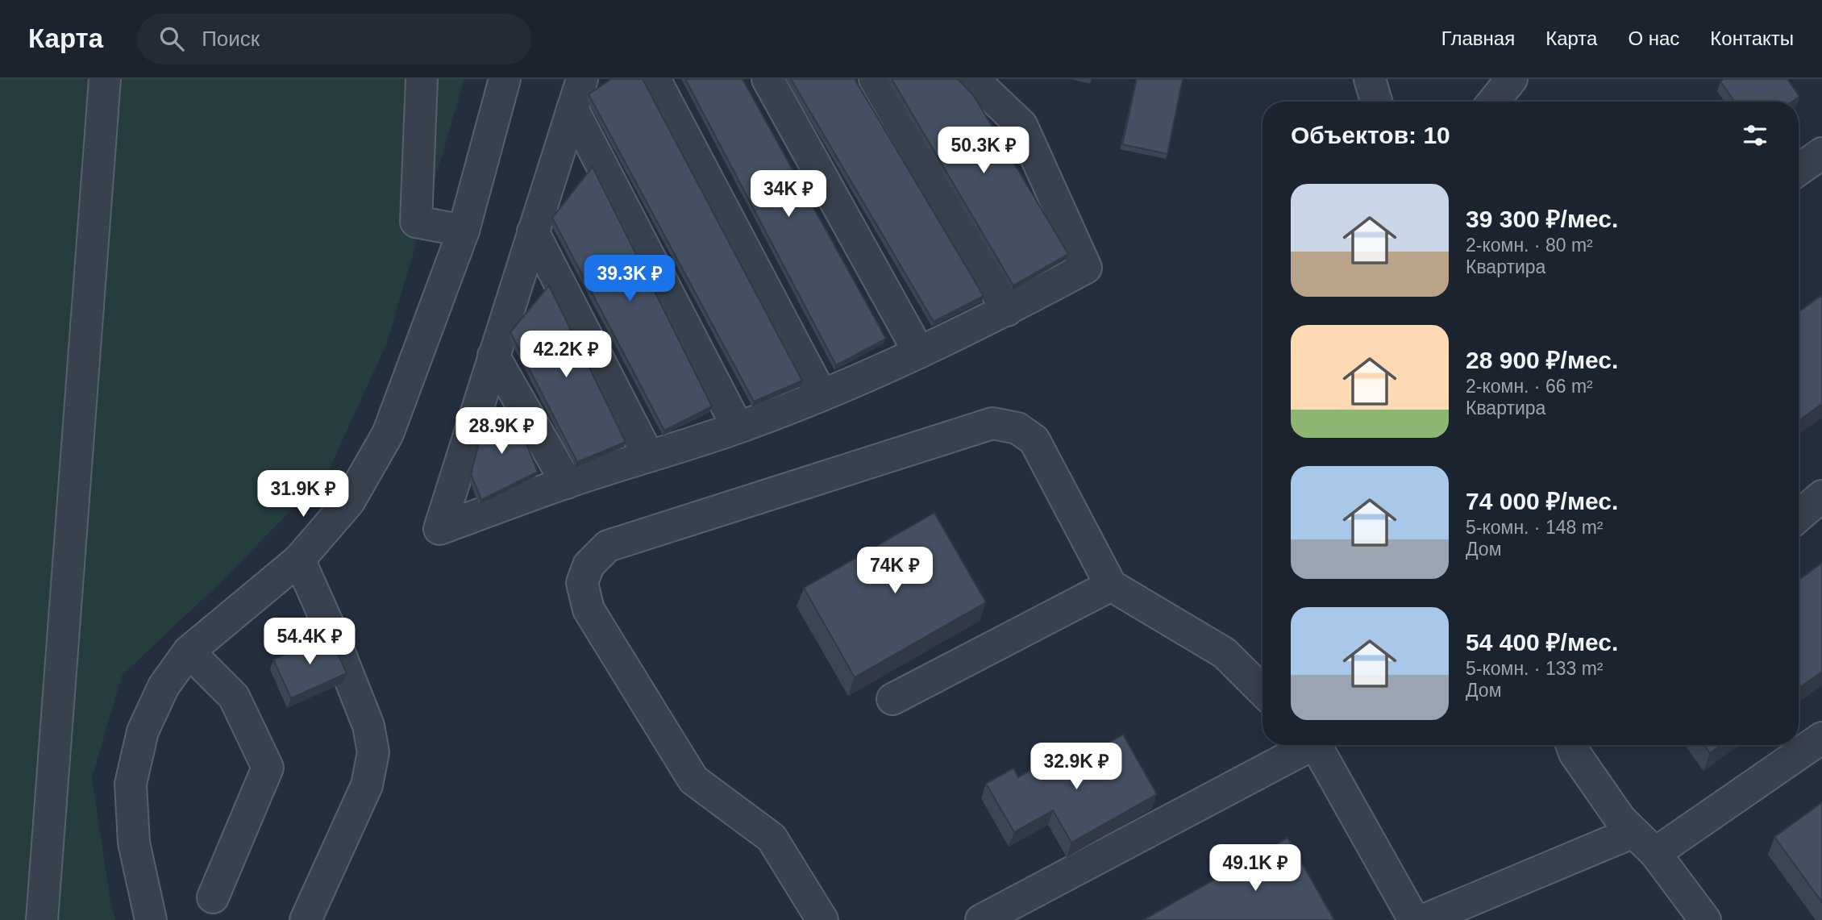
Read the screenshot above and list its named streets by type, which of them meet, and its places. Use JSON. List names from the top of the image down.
{
  "page": {
    "header": "Карта",
    "search": "Поиск",
    "nav": [
      "Главная",
      "Карта",
      "О нас",
      "Контакты"
    ],
    "heading": "Объектов: 10",
    "price": [
      "50.3K ₽",
      "34K ₽",
      "39.3K ₽",
      "42.2K ₽",
      "28.9K ₽",
      "31.9K ₽",
      "74K ₽",
      "54.4K ₽",
      "32.9K ₽",
      "49.1K ₽"
    ],
    "list": [
      {
        "name": "39 300 ₽/мес.",
        "note": "2-комн. · 80 m² · Квартира"
      },
      {
        "name": "28 900 ₽/мес.",
        "note": "2-комн. · 66 m² · Квартира"
      },
      {
        "name": "74 000 ₽/мес.",
        "note": "5-комн. · 148 m² · Дом"
      },
      {
        "name": "54 400 ₽/мес.",
        "note": "5-комн. · 133 m² · Дом"
      }
    ]
  }
}
